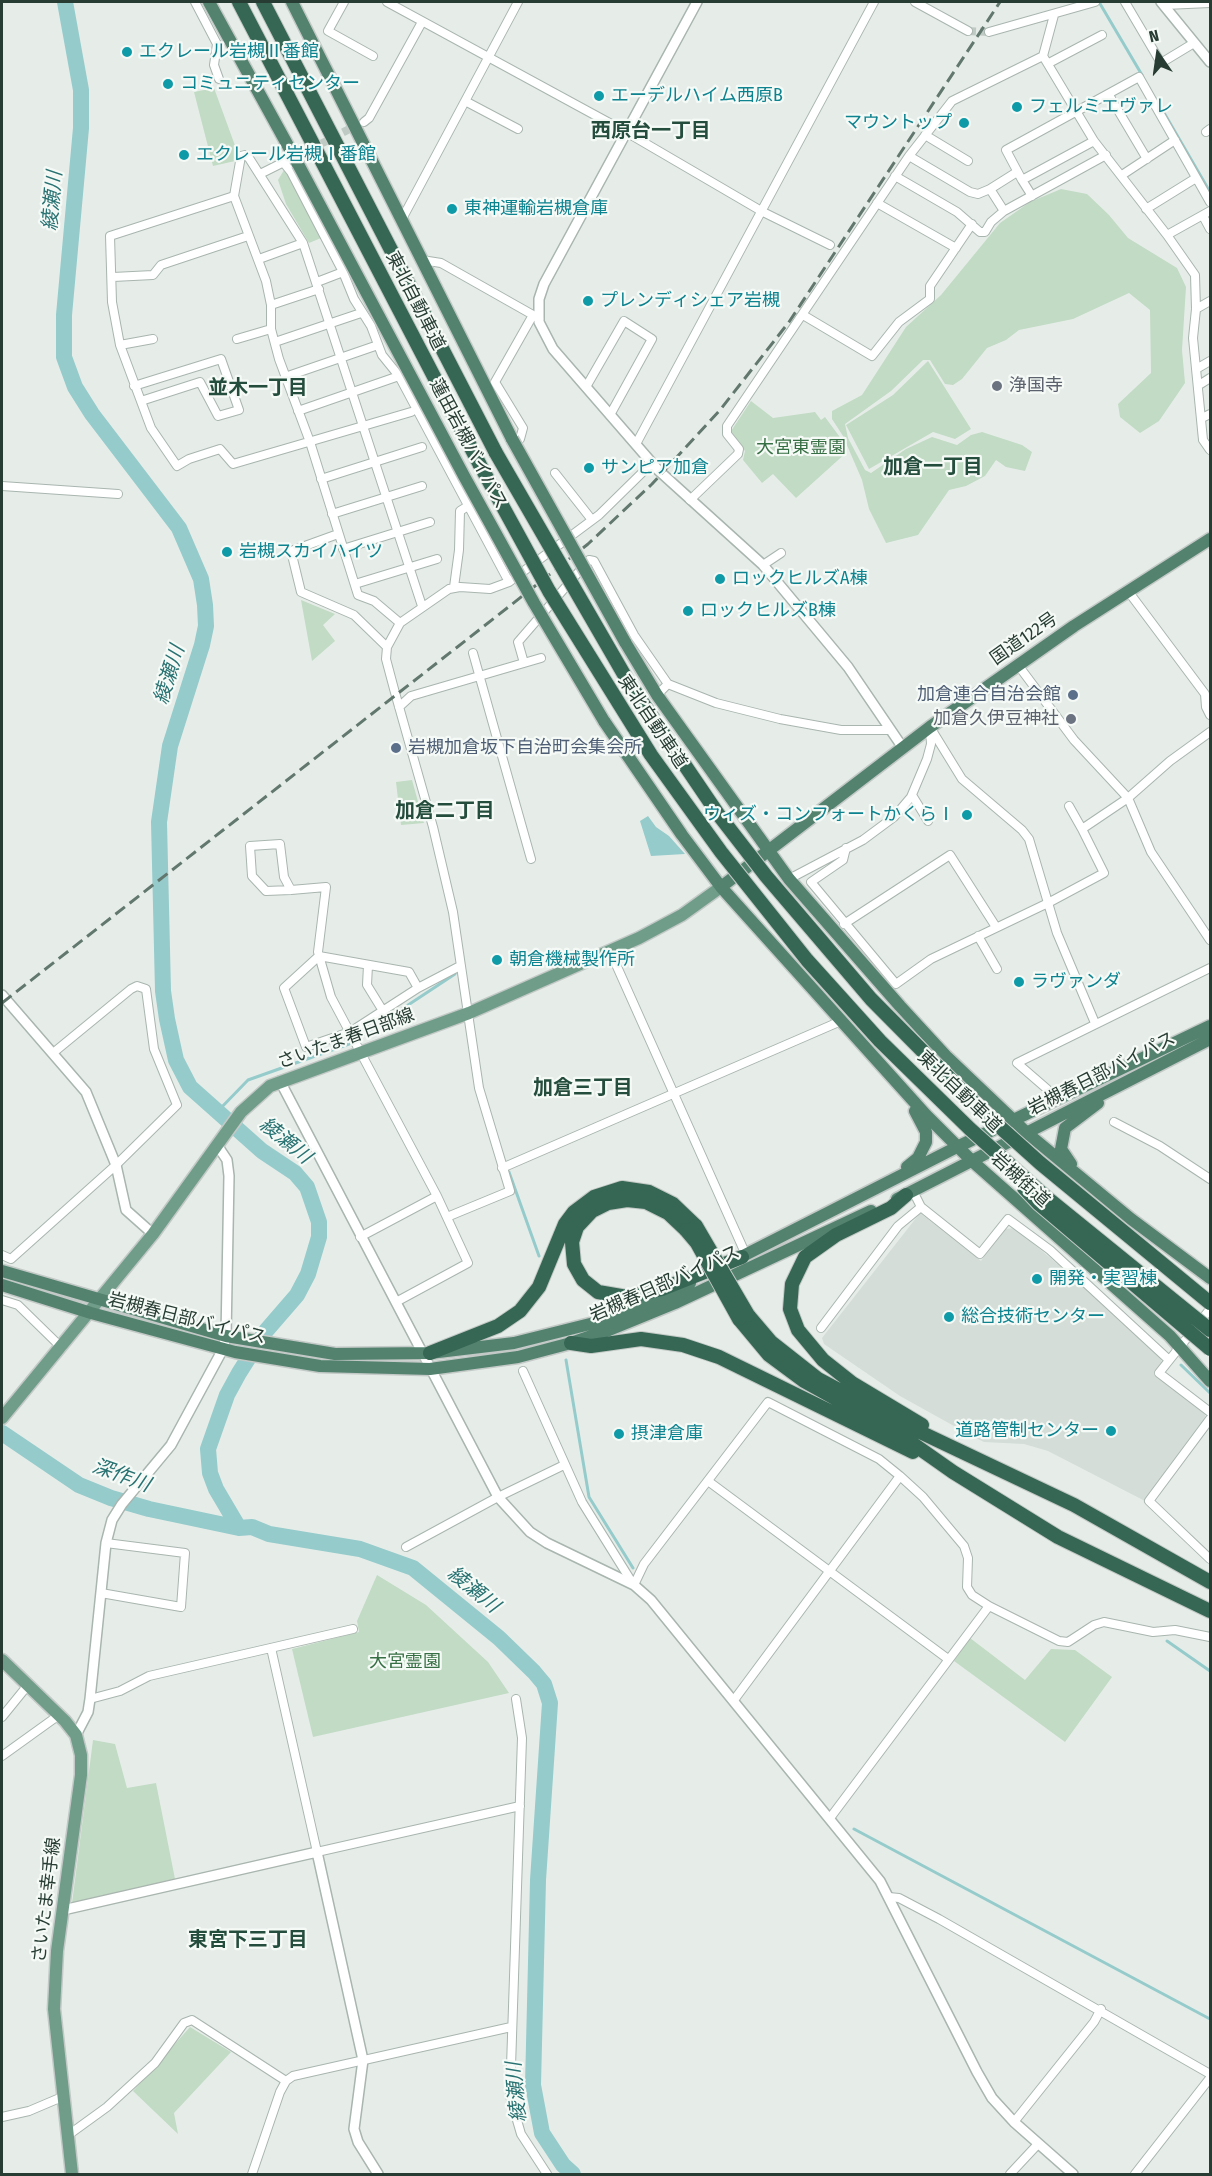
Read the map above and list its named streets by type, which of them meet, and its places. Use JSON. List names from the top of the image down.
{
  "streets": {
    "highway": [
      "東北自動車道",
      "蓮田岩槻バイパス",
      "国道122号",
      "岩槻春日部バイパス",
      "岩槻街道"
    ],
    "main road": ["さいたま春日部線", "さいたま幸手線"]
  },
  "crossings": [
    ["蓮田岩槻バイパス", "国道122号"],
    ["蓮田岩槻バイパス", "さいたま春日部線"],
    ["蓮田岩槻バイパス", "岩槻街道"],
    ["国道122号", "さいたま春日部線"],
    ["国道122号", "岩槻街道"],
    ["さいたま春日部線", "岩槻春日部バイパス"],
    ["さいたま春日部線", "岩槻街道"],
    ["岩槻春日部バイパス", "岩槻街道"]
  ],
  "districts": [
    "西原台一丁目",
    "並木一丁目",
    "加倉一丁目",
    "加倉二丁目",
    "加倉三丁目",
    "東宮下三丁目"
  ],
  "water": ["綾瀬川", "深作川"],
  "parks": ["大宮東霊園", "大宮霊園"],
  "places": [
    "エクレール岩槻Ⅱ番館",
    "コミュニティセンター",
    "エーデルハイム西原B",
    "フェルミエヴァレ",
    "マウントップ",
    "エクレール岩槻Ⅰ番館",
    "東神運輸岩槻倉庫",
    "プレンディシェア岩槻",
    "浄国寺",
    "サンピア加倉",
    "岩槻スカイハイツ",
    "ロックヒルズA棟",
    "ロックヒルズB棟",
    "加倉連合自治会館",
    "加倉久伊豆神社",
    "岩槻加倉坂下自治町会集会所",
    "ウィズ・コンフォートかくらⅠ",
    "朝倉機械製作所",
    "ラヴァンダ",
    "開発・実習棟",
    "総合技術センター",
    "道路管制センター",
    "摂津倉庫"
  ],
  "north": "top"
}
